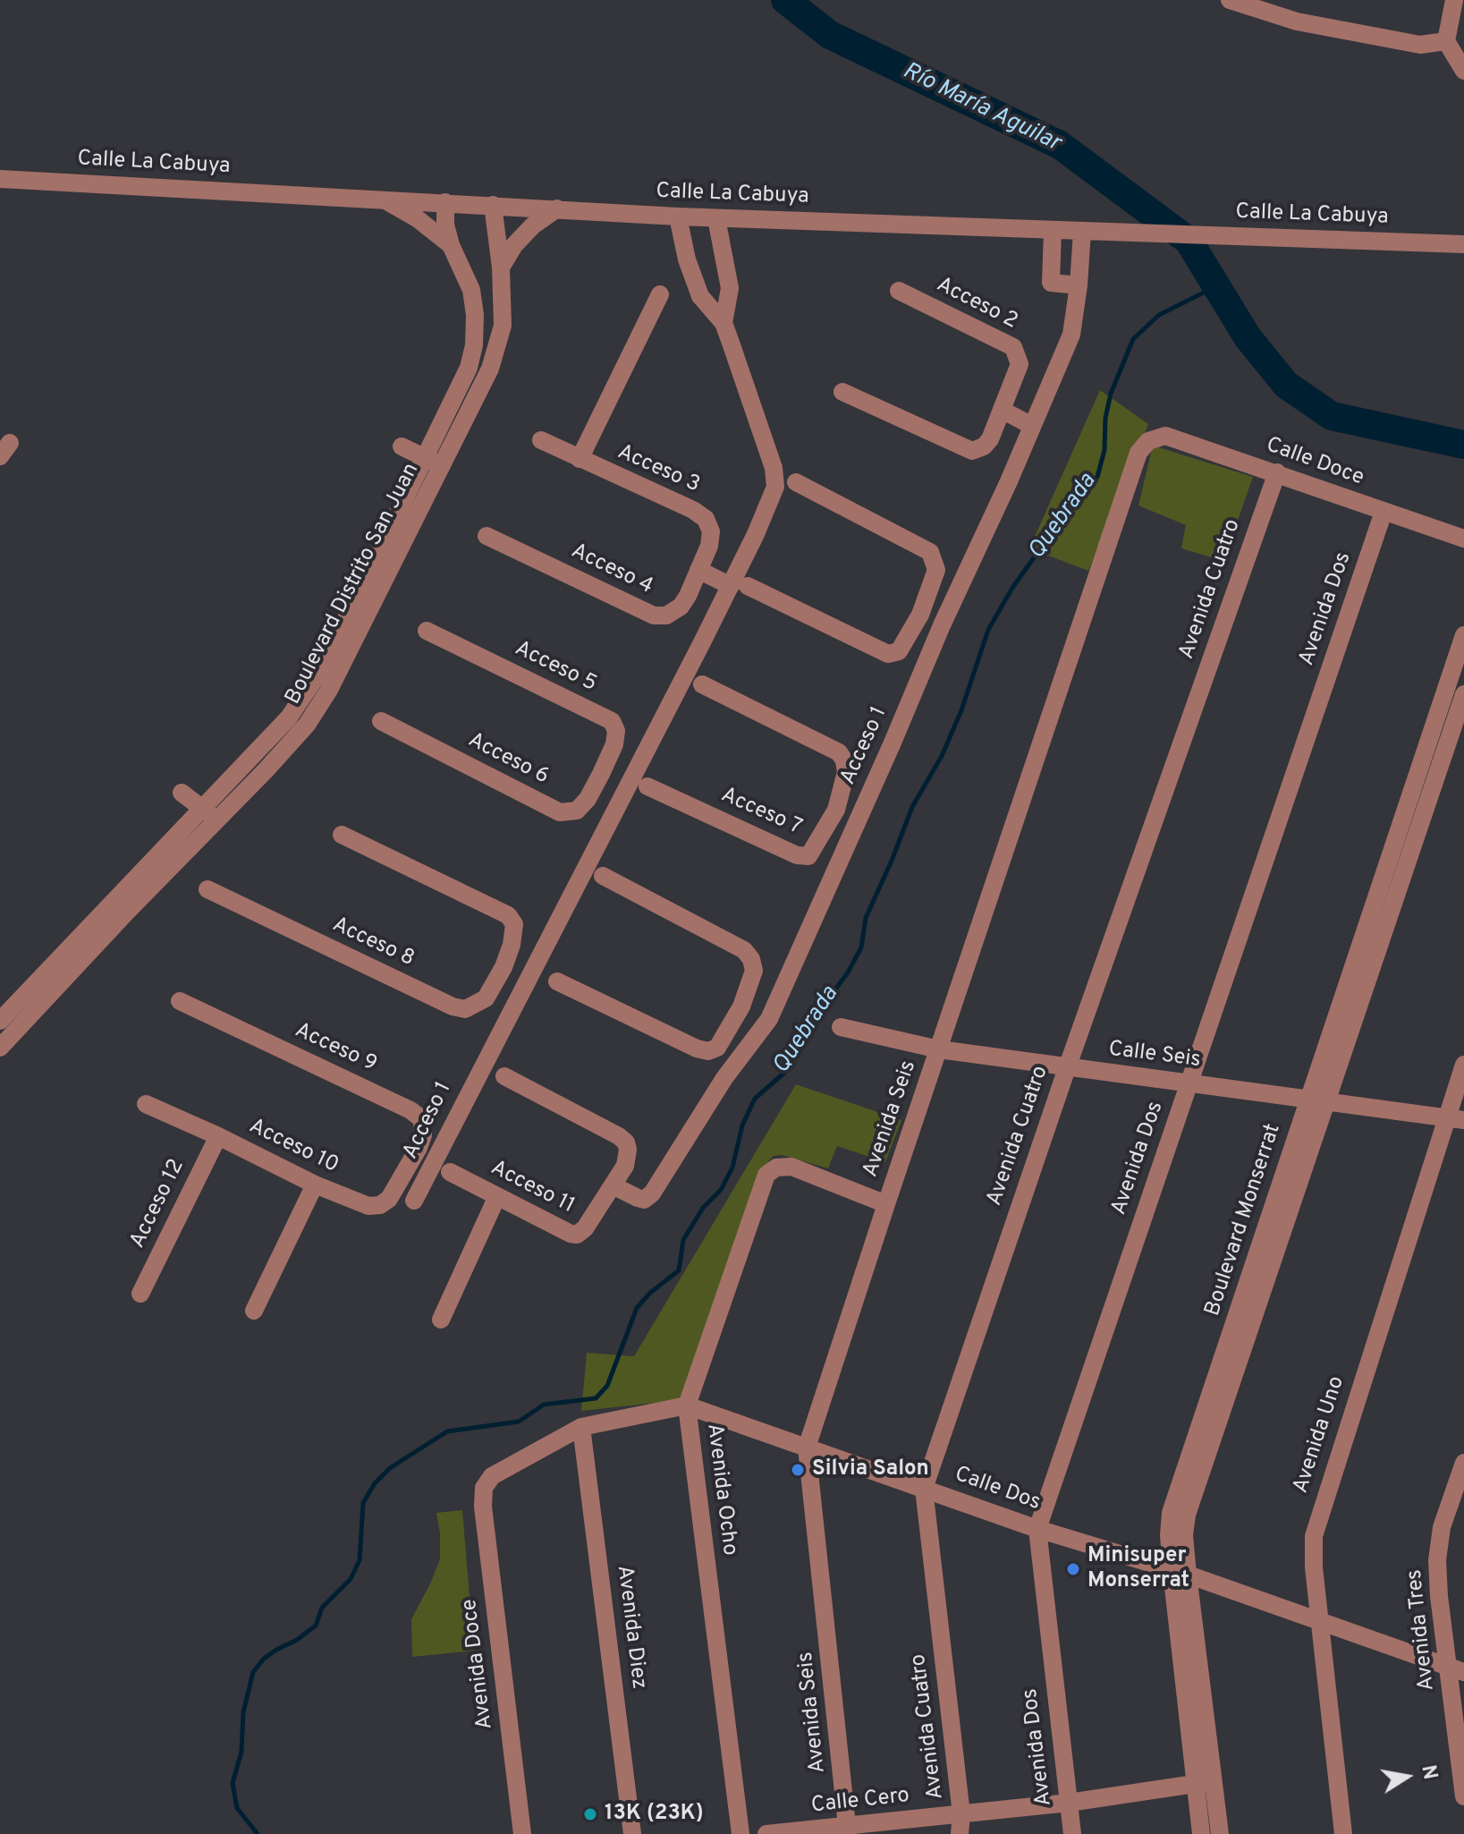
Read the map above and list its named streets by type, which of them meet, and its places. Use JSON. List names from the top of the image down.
{
  "streets": {
    "street": [
      "Calle La Cabuya",
      "Acceso 2",
      "Calle Doce",
      "Acceso 3",
      "Acceso 4",
      "Boulevard Distrito San Juan",
      "Avenida Cuatro",
      "Avenida Dos",
      "Acceso 5",
      "Acceso 1",
      "Acceso 6",
      "Acceso 7",
      "Acceso 8",
      "Acceso 9",
      "Calle Seis",
      "Avenida Seis",
      "Acceso 10",
      "Acceso 11",
      "Acceso 12",
      "Boulevard Monserrat",
      "Avenida Uno",
      "Avenida Ocho",
      "Calle Dos",
      "Avenida Diez",
      "Avenida Tres",
      "Avenida Doce",
      "Calle Cero"
    ]
  },
  "crossings": [
    ["Calle La Cabuya", "Boulevard Distrito San Juan"],
    ["Calle La Cabuya", "Acceso 1"],
    ["Calle Doce", "Avenida Cuatro"],
    ["Calle Doce", "Avenida Dos"],
    ["Calle Doce", "Avenida Seis"],
    ["Acceso 3", "Acceso 4"],
    ["Avenida Cuatro", "Calle Seis"],
    ["Avenida Cuatro", "Calle Dos"],
    ["Avenida Cuatro", "Calle Cero"],
    ["Avenida Dos", "Calle Seis"],
    ["Avenida Dos", "Calle Dos"],
    ["Avenida Dos", "Calle Cero"],
    ["Acceso 5", "Acceso 6"],
    ["Acceso 1", "Acceso 11"],
    ["Acceso 9", "Acceso 10"],
    ["Calle Seis", "Avenida Seis"],
    ["Calle Seis", "Boulevard Monserrat"],
    ["Calle Seis", "Avenida Uno"],
    ["Avenida Seis", "Avenida Ocho"],
    ["Avenida Seis", "Calle Dos"],
    ["Avenida Seis", "Calle Cero"],
    ["Acceso 10", "Acceso 12"],
    ["Boulevard Monserrat", "Calle Dos"],
    ["Boulevard Monserrat", "Calle Cero"],
    ["Avenida Uno", "Calle Dos"],
    ["Avenida Ocho", "Calle Dos"],
    ["Calle Dos", "Avenida Tres"],
    ["Avenida Diez", "Avenida Doce"]
  ],
  "water": ["Río María Aguilar", "Quebrada"],
  "places": ["Silvia Salon", "Minisuper Monserrat", "13K (23K)"],
  "north": "right"
}
